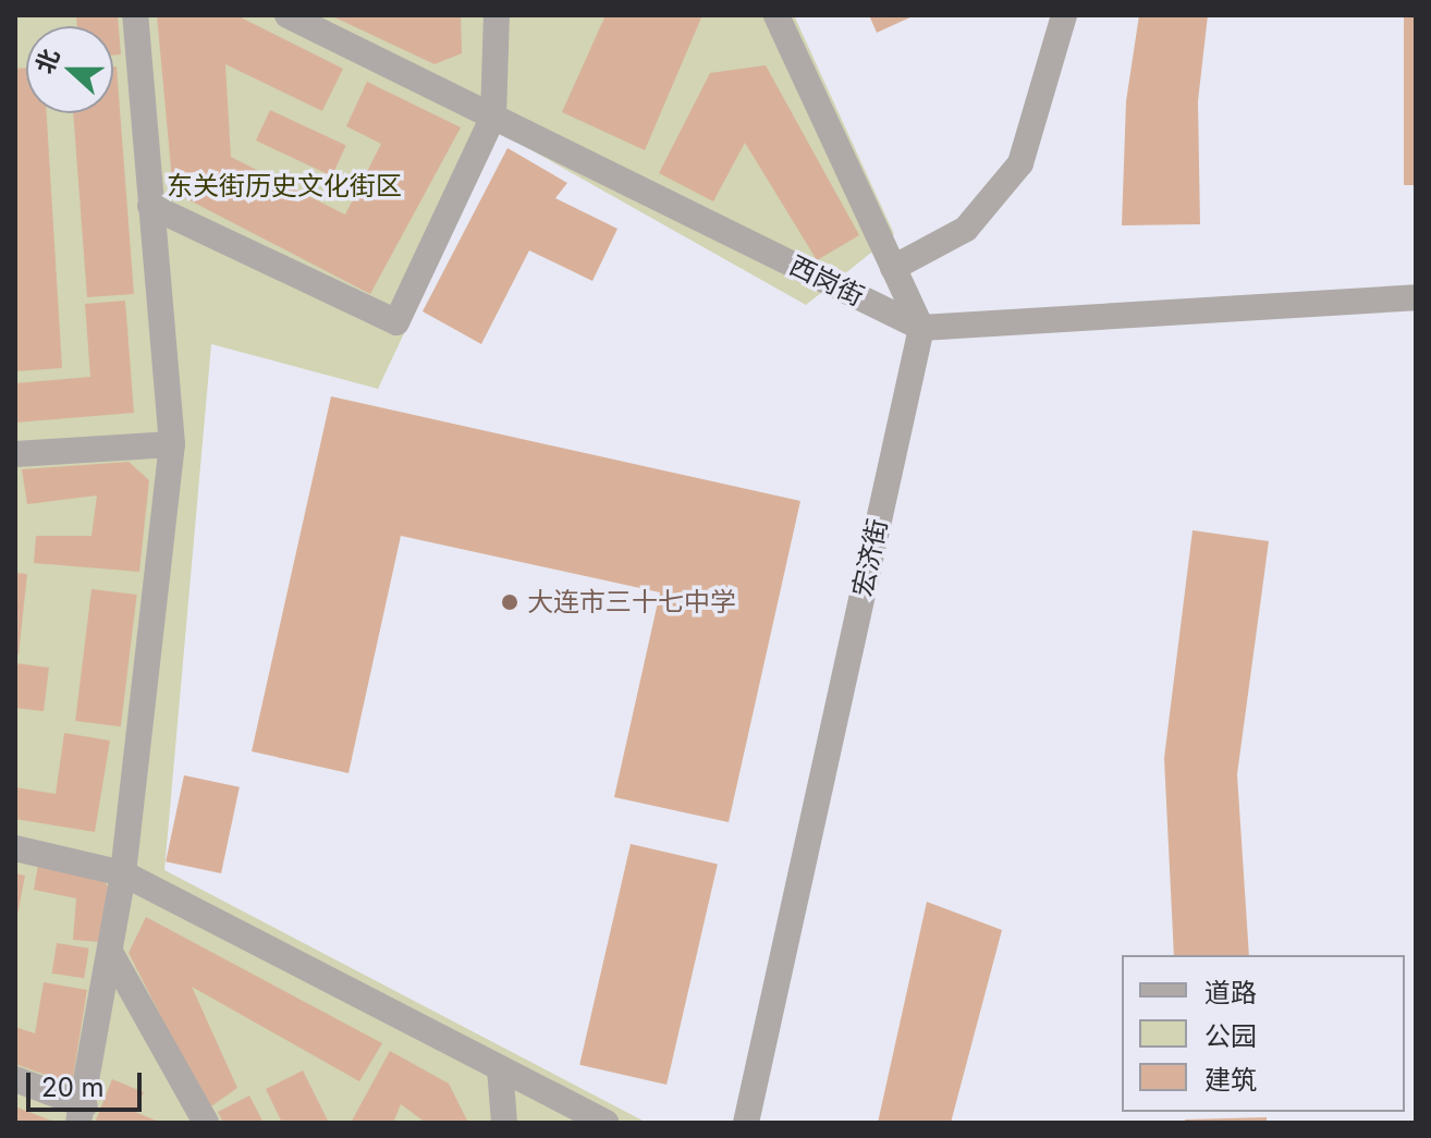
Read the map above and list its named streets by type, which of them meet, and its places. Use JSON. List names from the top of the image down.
{
  "streets": {
    "street": ["西岗街", "宏济街"]
  },
  "crossings": [
    ["西岗街", "宏济街"]
  ],
  "parks": ["东关街历史文化街区"],
  "places": ["大连市三十七中学"],
  "legend": ["道路", "公园", "建筑"],
  "scale_bar": "20 m",
  "north": "left"
}
